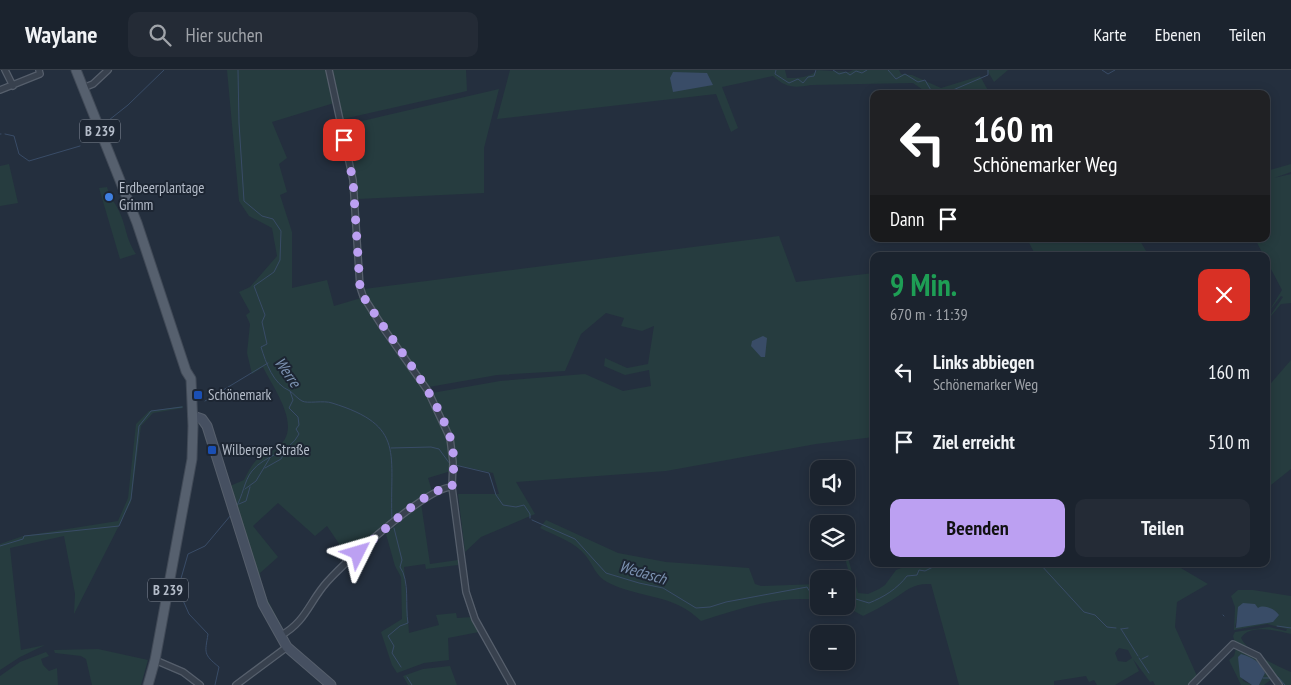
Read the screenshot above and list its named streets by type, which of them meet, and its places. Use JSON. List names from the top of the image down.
{
  "streets": {
    "main road": ["B 239"]
  },
  "water": ["Werre", "Wedasch"],
  "places": {
    "other": ["Erdbeerplantage Grimm"],
    "transit": ["Schönemark", "Wilberger Straße"]
  },
  "page": {
    "header": "Waylane",
    "search": "Hier suchen",
    "nav": ["Karte", "Ebenen", "Teilen"],
    "turn": ["160 m", "Schönemarker Weg"],
    "then": "Dann",
    "heading": ["9 Min.", "670 m · 11:39"],
    "list": [
      {
        "name": "Links abbiegen",
        "note": "Schönemarker Weg",
        "value": "160 m"
      },
      {
        "name": "Ziel erreicht",
        "value": "510 m"
      }
    ],
    "map_buttons": ["+", "−"],
    "buttons": ["Beenden", "Teilen"]
  }
}
